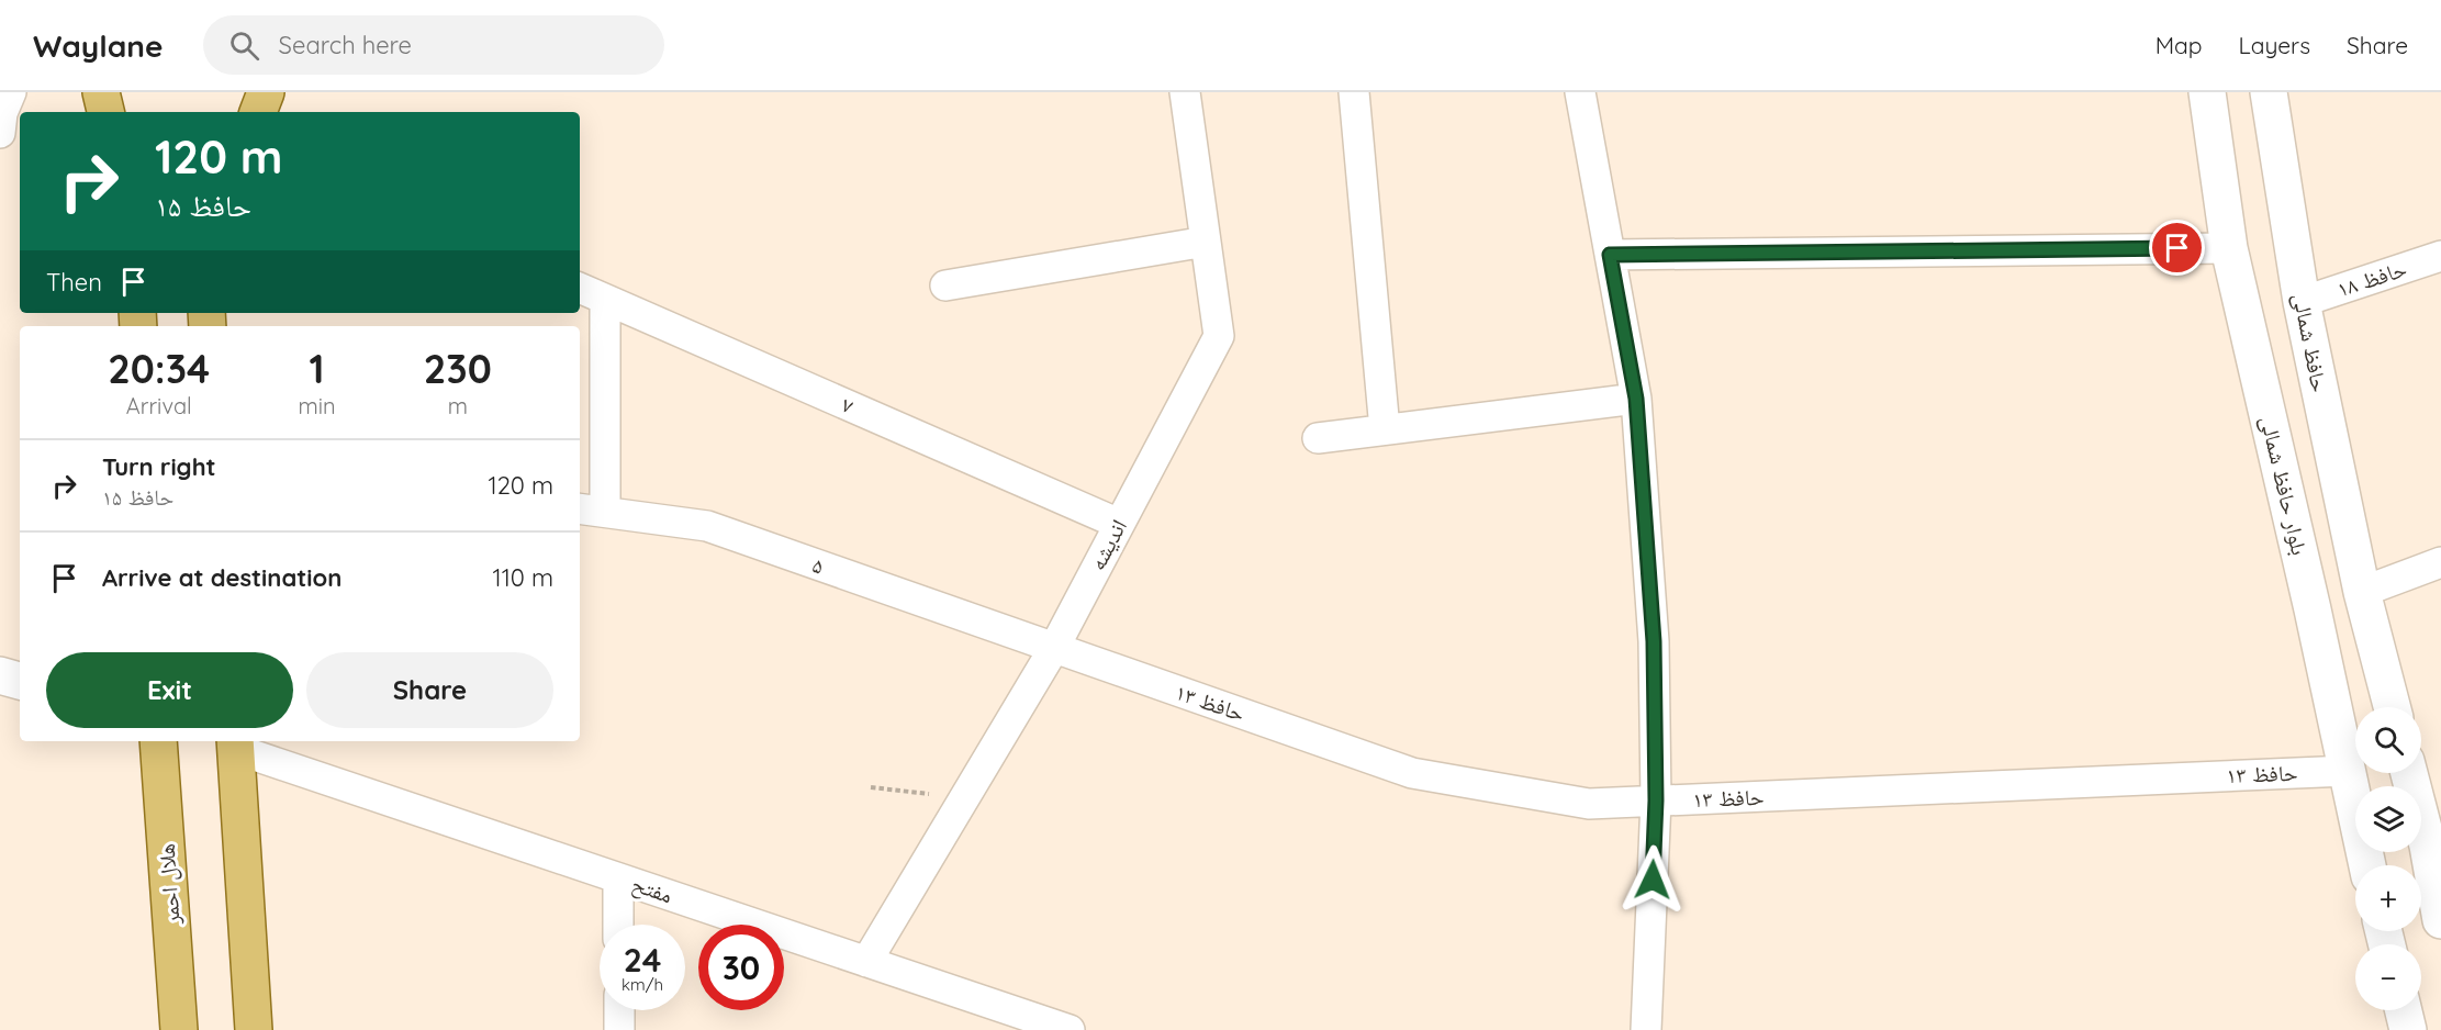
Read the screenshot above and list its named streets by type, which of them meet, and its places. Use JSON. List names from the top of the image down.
{
  "streets": {
    "main road": ["هلال احمر"],
    "street": [
      "حافظ ۱۸",
      "حافظ شمالی",
      "۷",
      "بلوار حافظ شمالی",
      "اندیشه",
      "۵",
      "حافظ ۱۳",
      "مفتح"
    ]
  },
  "crossings": [
    ["حافظ ۱۸", "حافظ شمالی"],
    ["۷", "اندیشه"],
    ["بلوار حافظ شمالی", "حافظ ۱۳"],
    ["اندیشه", "۵"],
    ["اندیشه", "حافظ ۱۳"],
    ["اندیشه", "مفتح"],
    ["۵", "حافظ ۱۳"]
  ],
  "page": {
    "header": "Waylane",
    "search": "Search here",
    "nav": ["Map", "Layers", "Share"],
    "turn": ["120 m", "حافظ ۱۵"],
    "then": "Then",
    "eta": [
      "20:34",
      "Arrival",
      "1",
      "min",
      "230",
      "m"
    ],
    "list": [
      {
        "name": "Turn right",
        "note": "حافظ ۱۵",
        "value": "120 m"
      },
      {
        "name": "Arrive at destination",
        "value": "110 m"
      }
    ],
    "buttons": ["Exit", "Share"],
    "map_buttons": ["+", "−"],
    "speed": "24 km/h",
    "limit": "30"
  }
}
